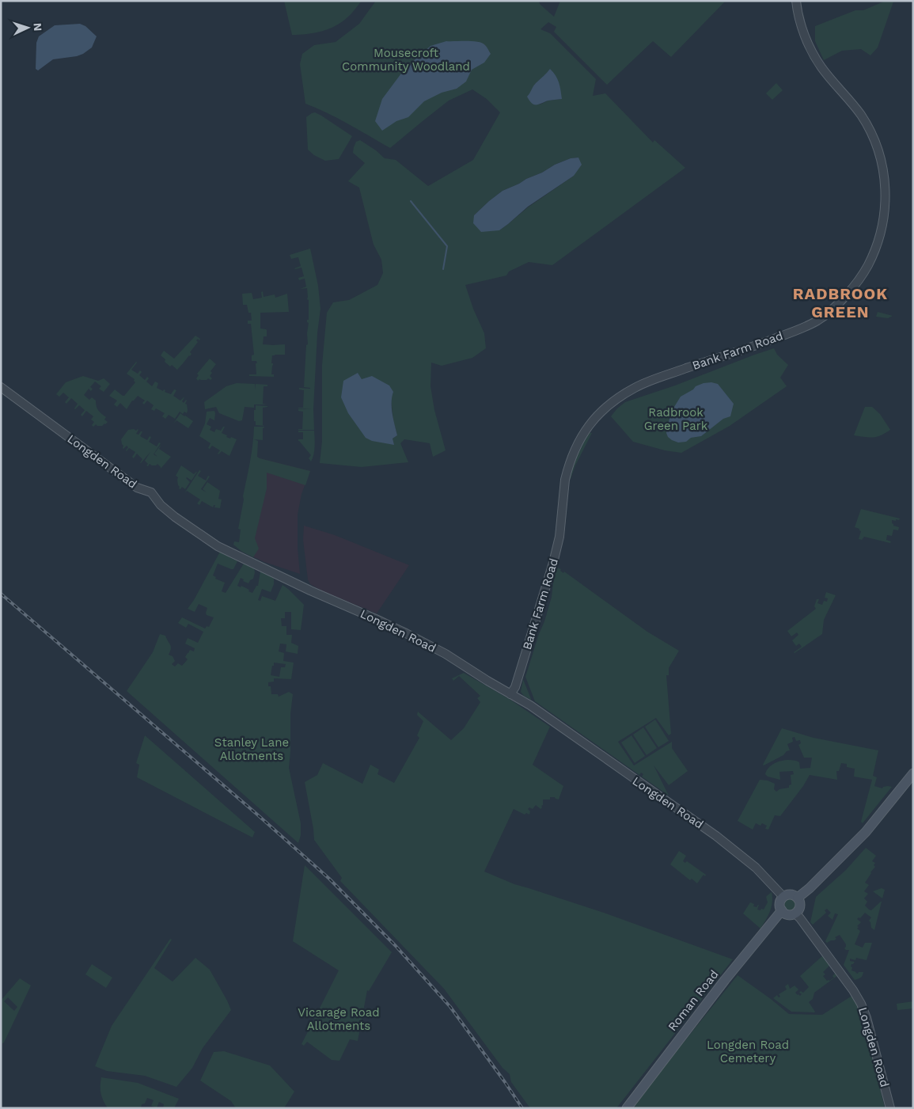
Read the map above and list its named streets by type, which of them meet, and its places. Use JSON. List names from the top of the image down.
{
  "streets": {
    "main road": ["Roman Road"],
    "street": ["Bank Farm Road", "Longden Road"]
  },
  "crossings": [
    ["Bank Farm Road", "Longden Road"],
    ["Longden Road", "Roman Road"]
  ],
  "districts": ["RADBROOK GREEN"],
  "parks": [
    "Mousecroft Community Woodland",
    "Radbrook Green Park",
    "Stanley Lane Allotments",
    "Vicarage Road Allotments",
    "Longden Road Cemetery"
  ],
  "north": "right"
}
